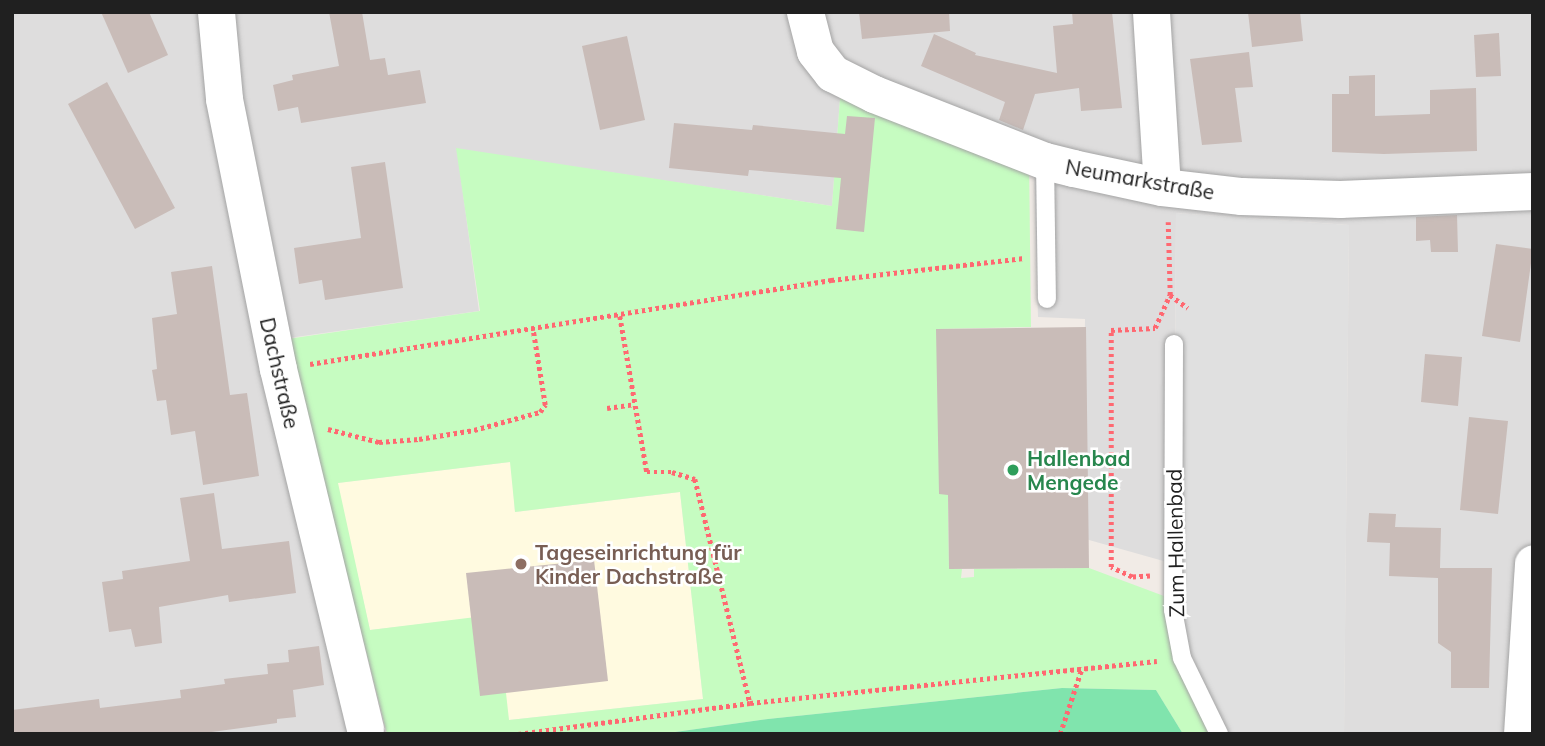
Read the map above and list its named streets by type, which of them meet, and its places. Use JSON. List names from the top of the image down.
{
  "streets": {
    "street": ["Neumarkstraße", "Dachstraße"],
    "lane": ["Zum Hallenbad"]
  },
  "places": ["Hallenbad Mengede", "Tageseinrichtung für Kinder Dachstraße"]
}
